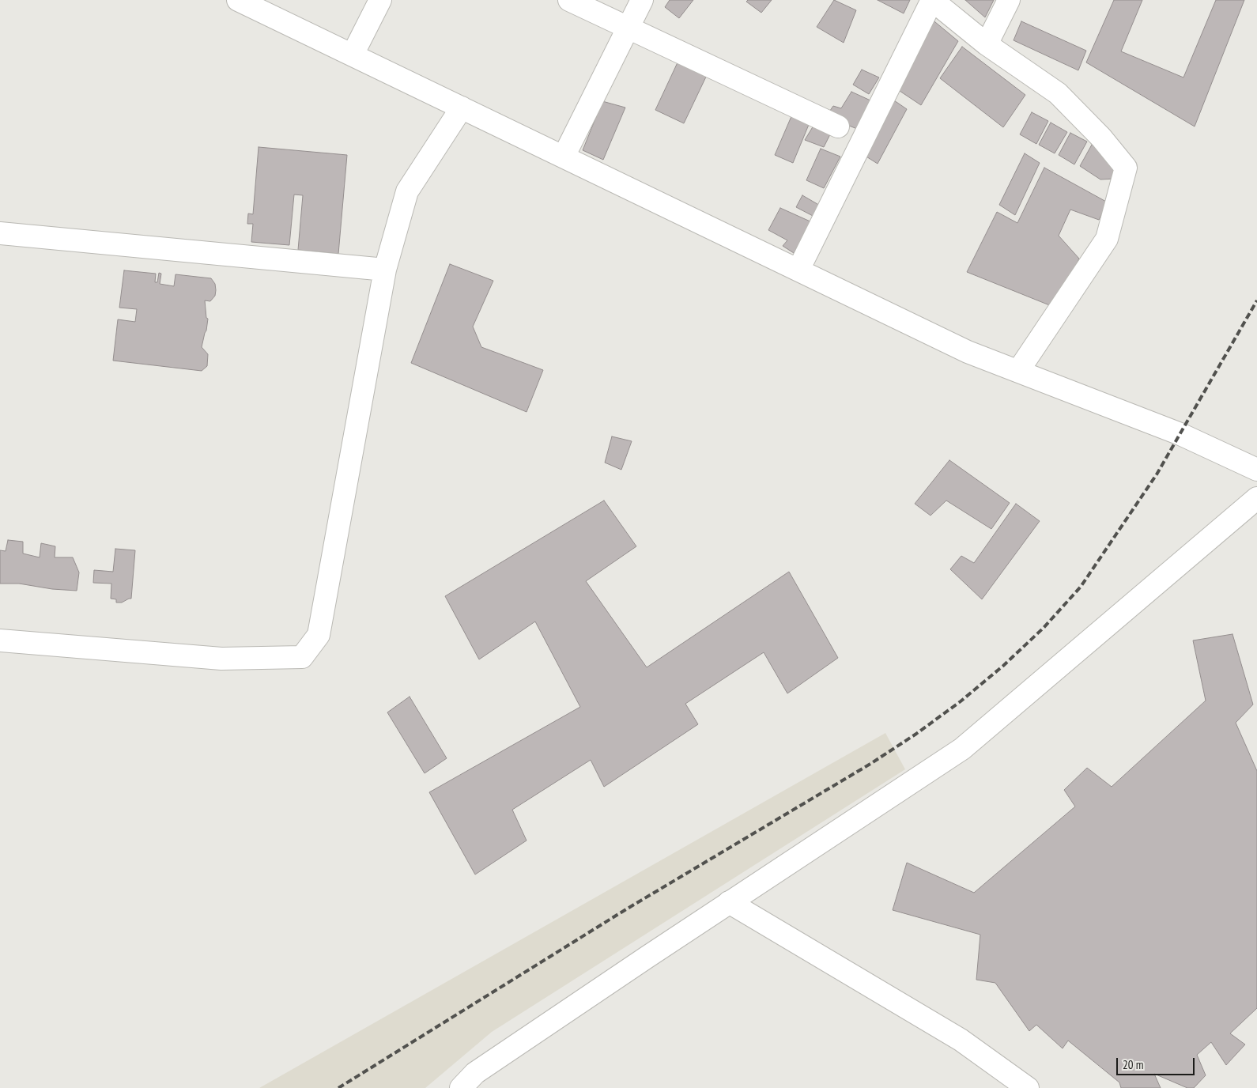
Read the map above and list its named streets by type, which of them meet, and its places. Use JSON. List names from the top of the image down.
{
  "scale_bar": "20 m"
}
